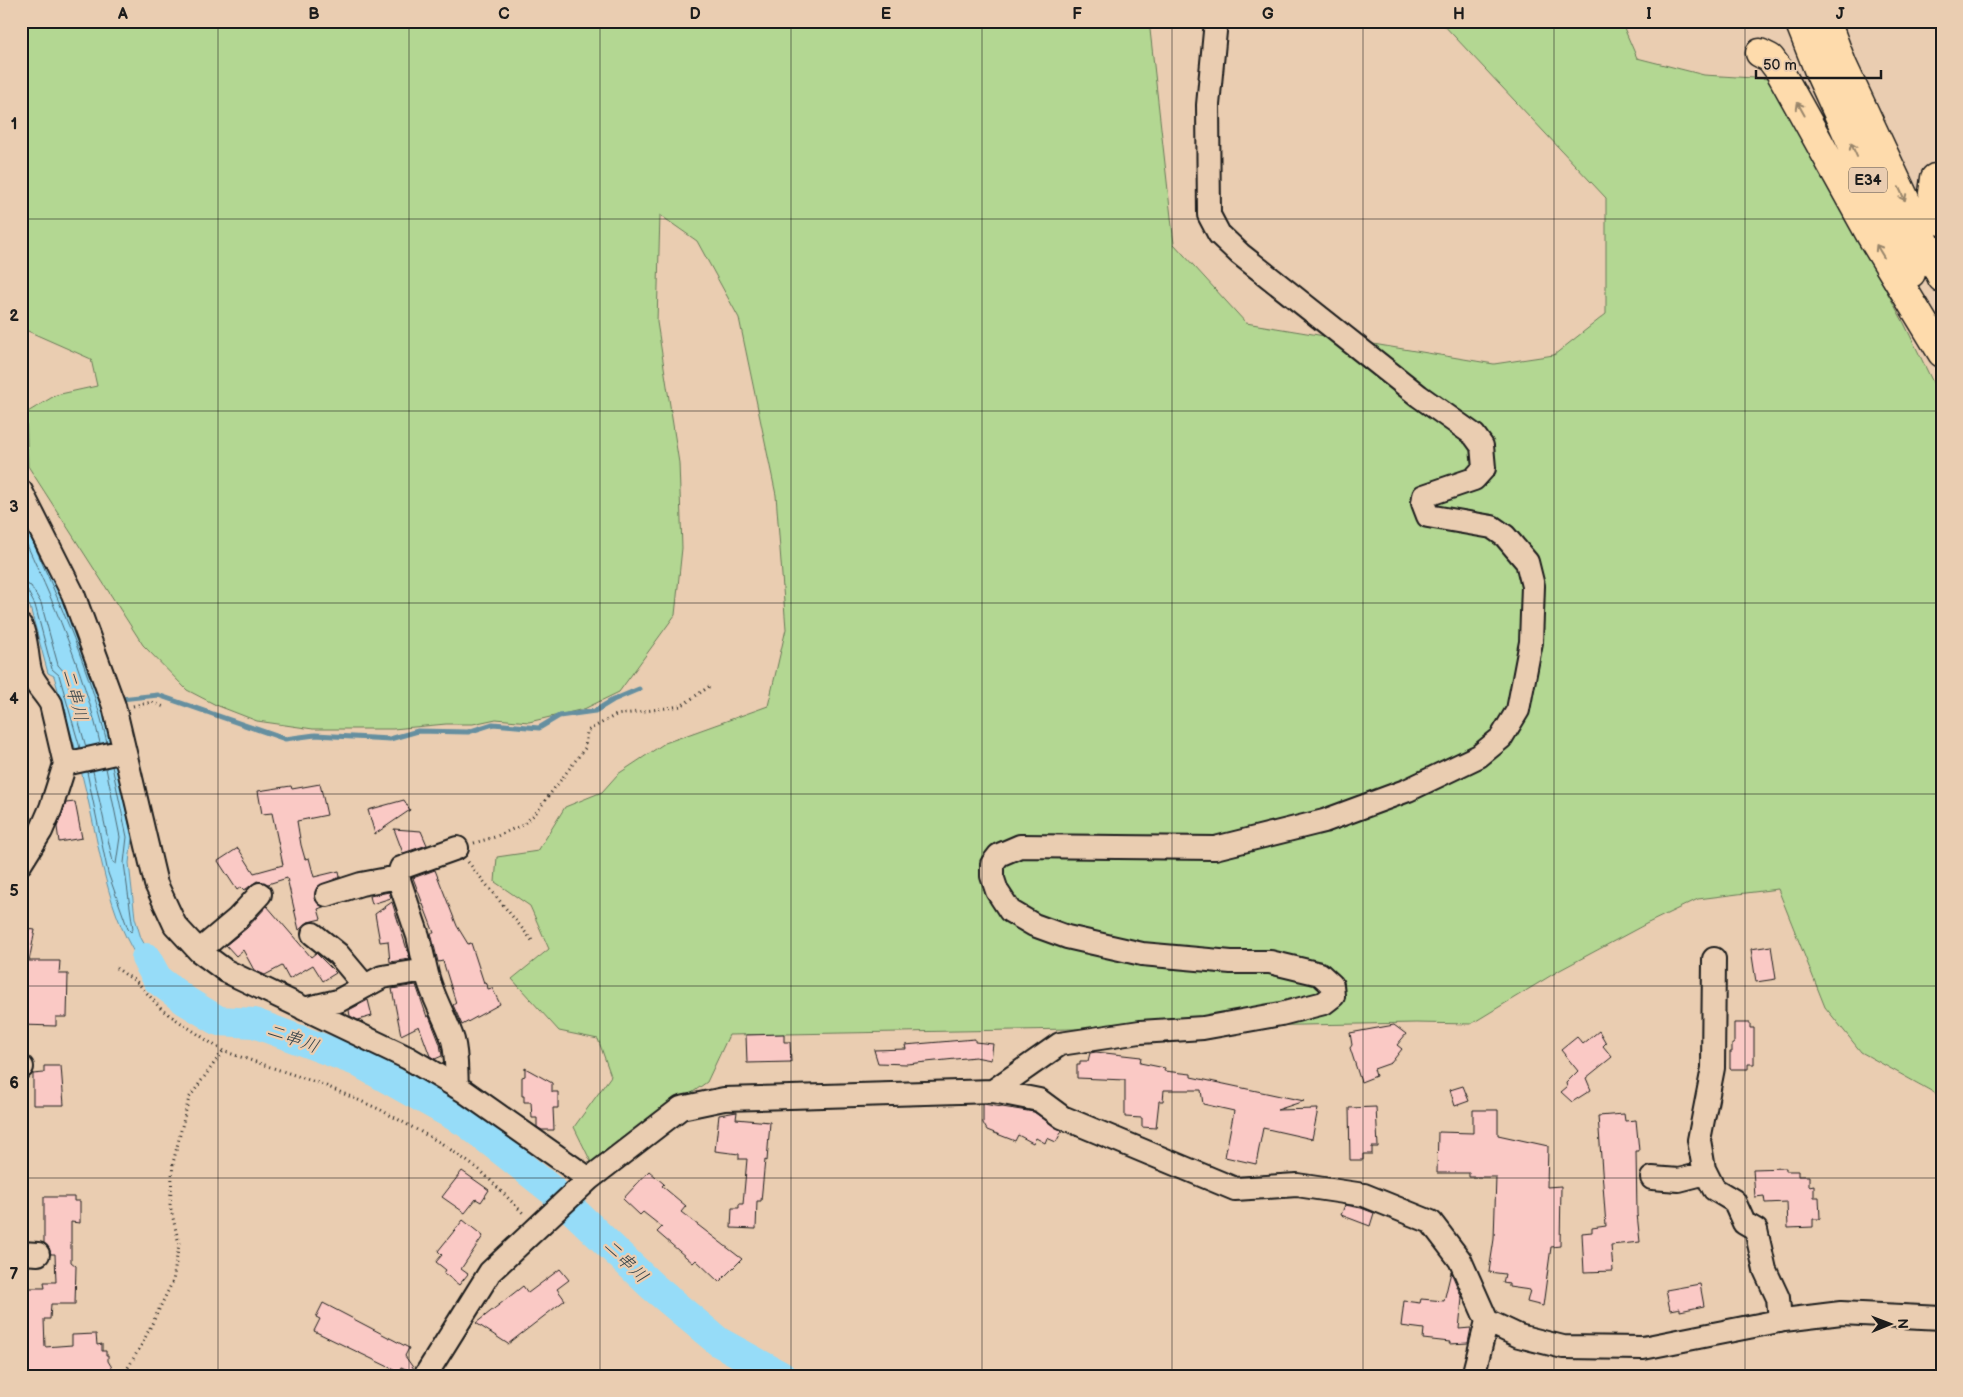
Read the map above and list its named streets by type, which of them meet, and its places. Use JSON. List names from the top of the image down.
{
  "streets": {
    "highway": ["E34"]
  },
  "water": ["二串川"],
  "scale_bar": "50 m",
  "north": "right",
  "grid": {
    "columns": [
      "A",
      "B",
      "C",
      "D",
      "E",
      "F",
      "G",
      "H",
      "I",
      "J"
    ],
    "rows": [
      "1",
      "2",
      "3",
      "4",
      "5",
      "6",
      "7"
    ]
  }
}
